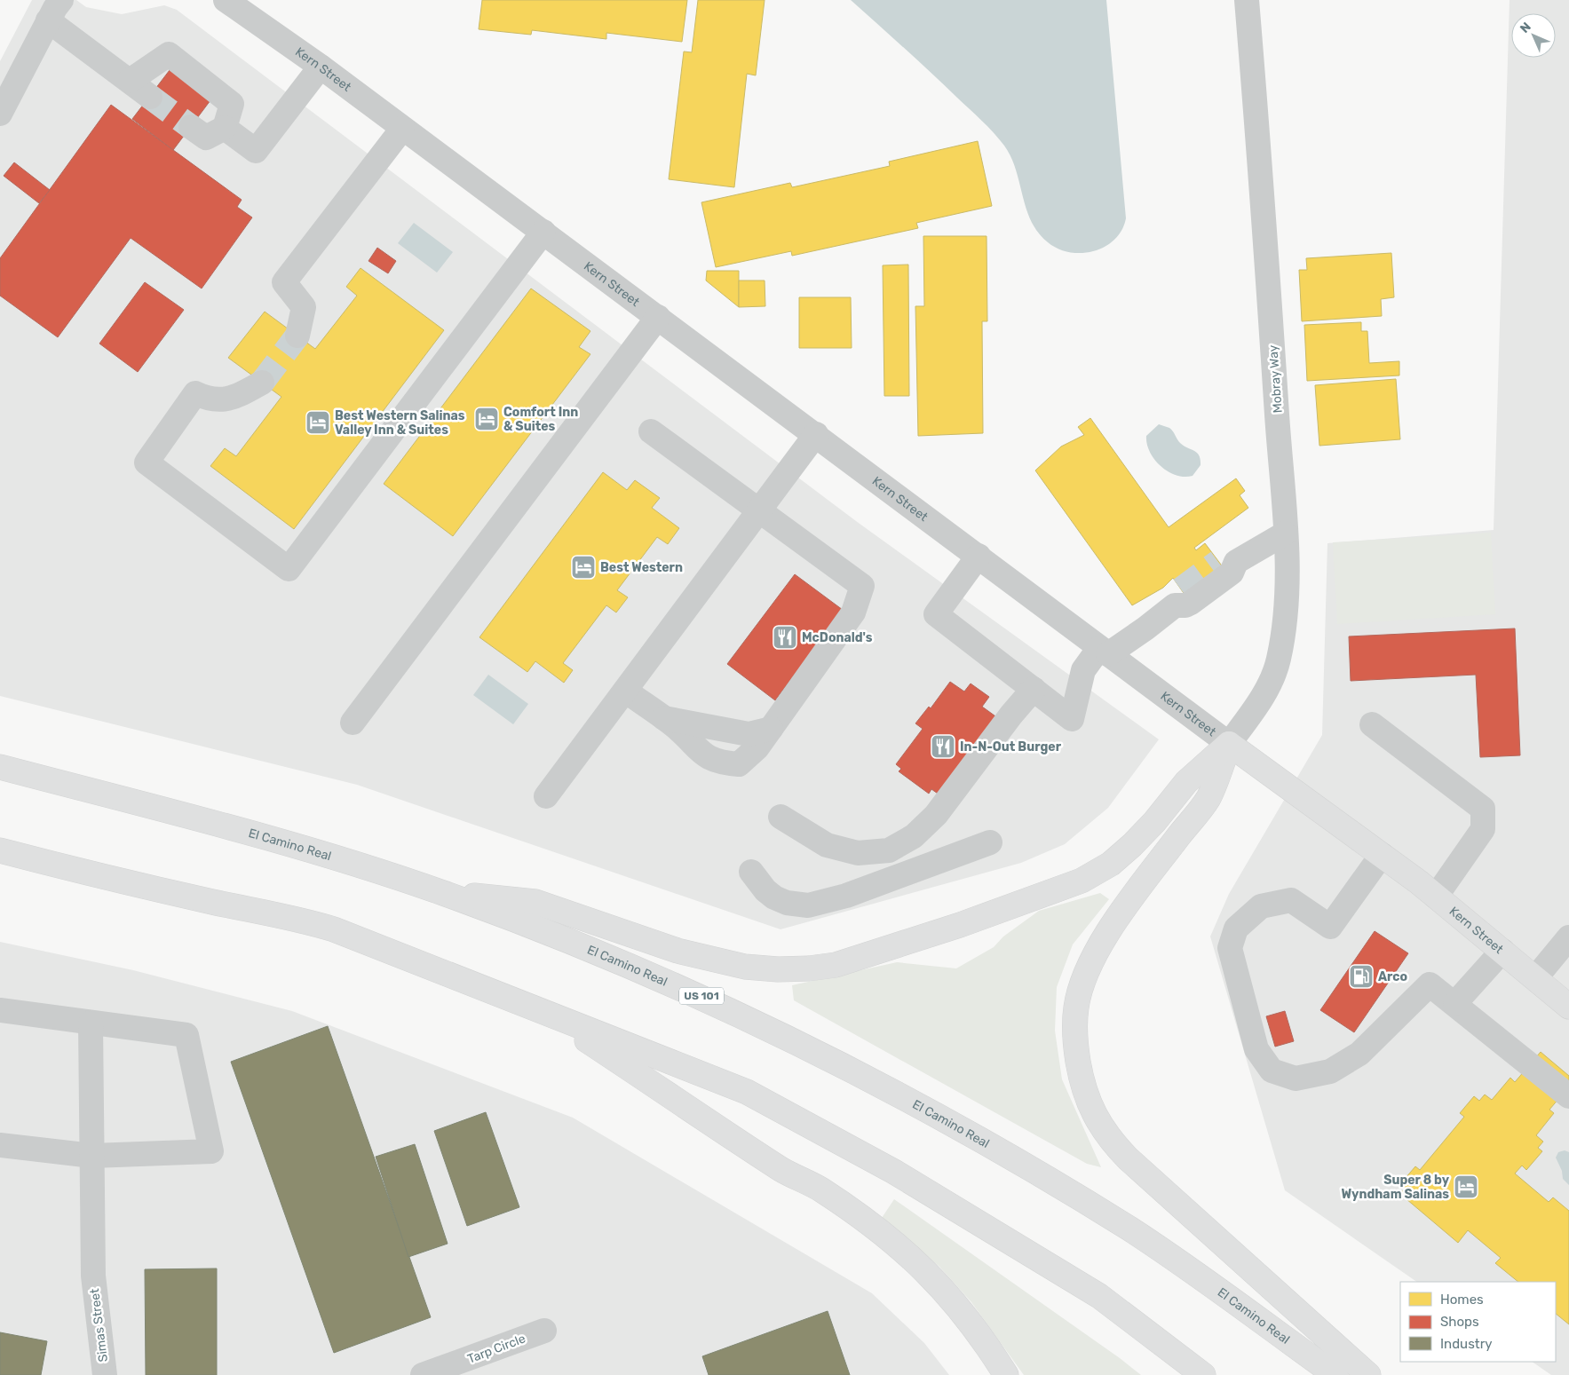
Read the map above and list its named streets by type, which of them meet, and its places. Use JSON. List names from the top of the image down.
{
  "streets": {
    "main road": ["Kern Street", "El Camino Real", "US 101"],
    "street": ["Mobray Way", "Simas Street", "Tarp Circle"]
  },
  "crossings": [
    ["Kern Street", "Mobray Way"]
  ],
  "places": {
    "hotel": [
      "Comfort Inn & Suites",
      "Best Western Salinas Valley Inn & Suites",
      "Best Western",
      "Super 8 by Wyndham Salinas"
    ],
    "restaurant": ["McDonald's", "In-N-Out Burger"],
    "fuel station": ["Arco"]
  },
  "legend": ["Homes", "Shops", "Industry"],
  "north": "top left"
}
